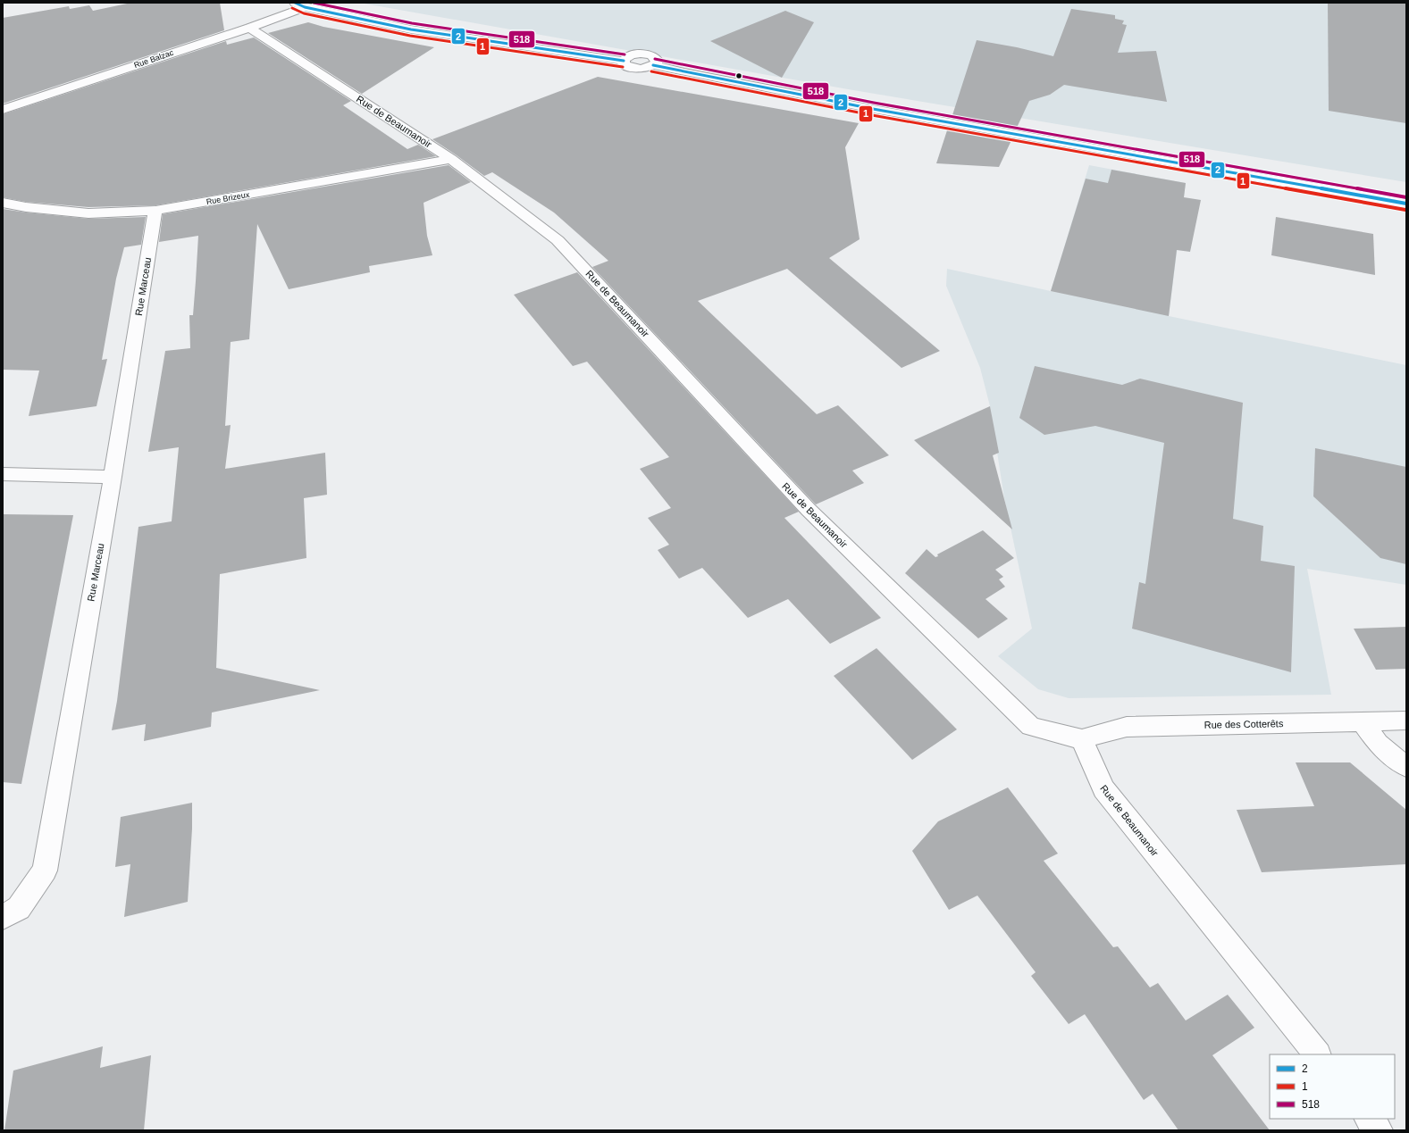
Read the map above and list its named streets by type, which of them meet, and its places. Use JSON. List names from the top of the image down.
{
  "streets": {
    "street": [
      "Rue Balzac",
      "Rue de Beaumanoir",
      "Rue Brizeux",
      "Rue Marceau",
      "Rue des Cotterêts"
    ]
  },
  "crossings": [
    ["Rue Balzac", "Rue de Beaumanoir"],
    ["Rue de Beaumanoir", "Rue Brizeux"],
    ["Rue de Beaumanoir", "Rue des Cotterêts"],
    ["Rue Brizeux", "Rue Marceau"]
  ],
  "lines": ["transit line 2", "transit line 518", "transit line 1"],
  "legend": ["2", "1", "518"]
}
